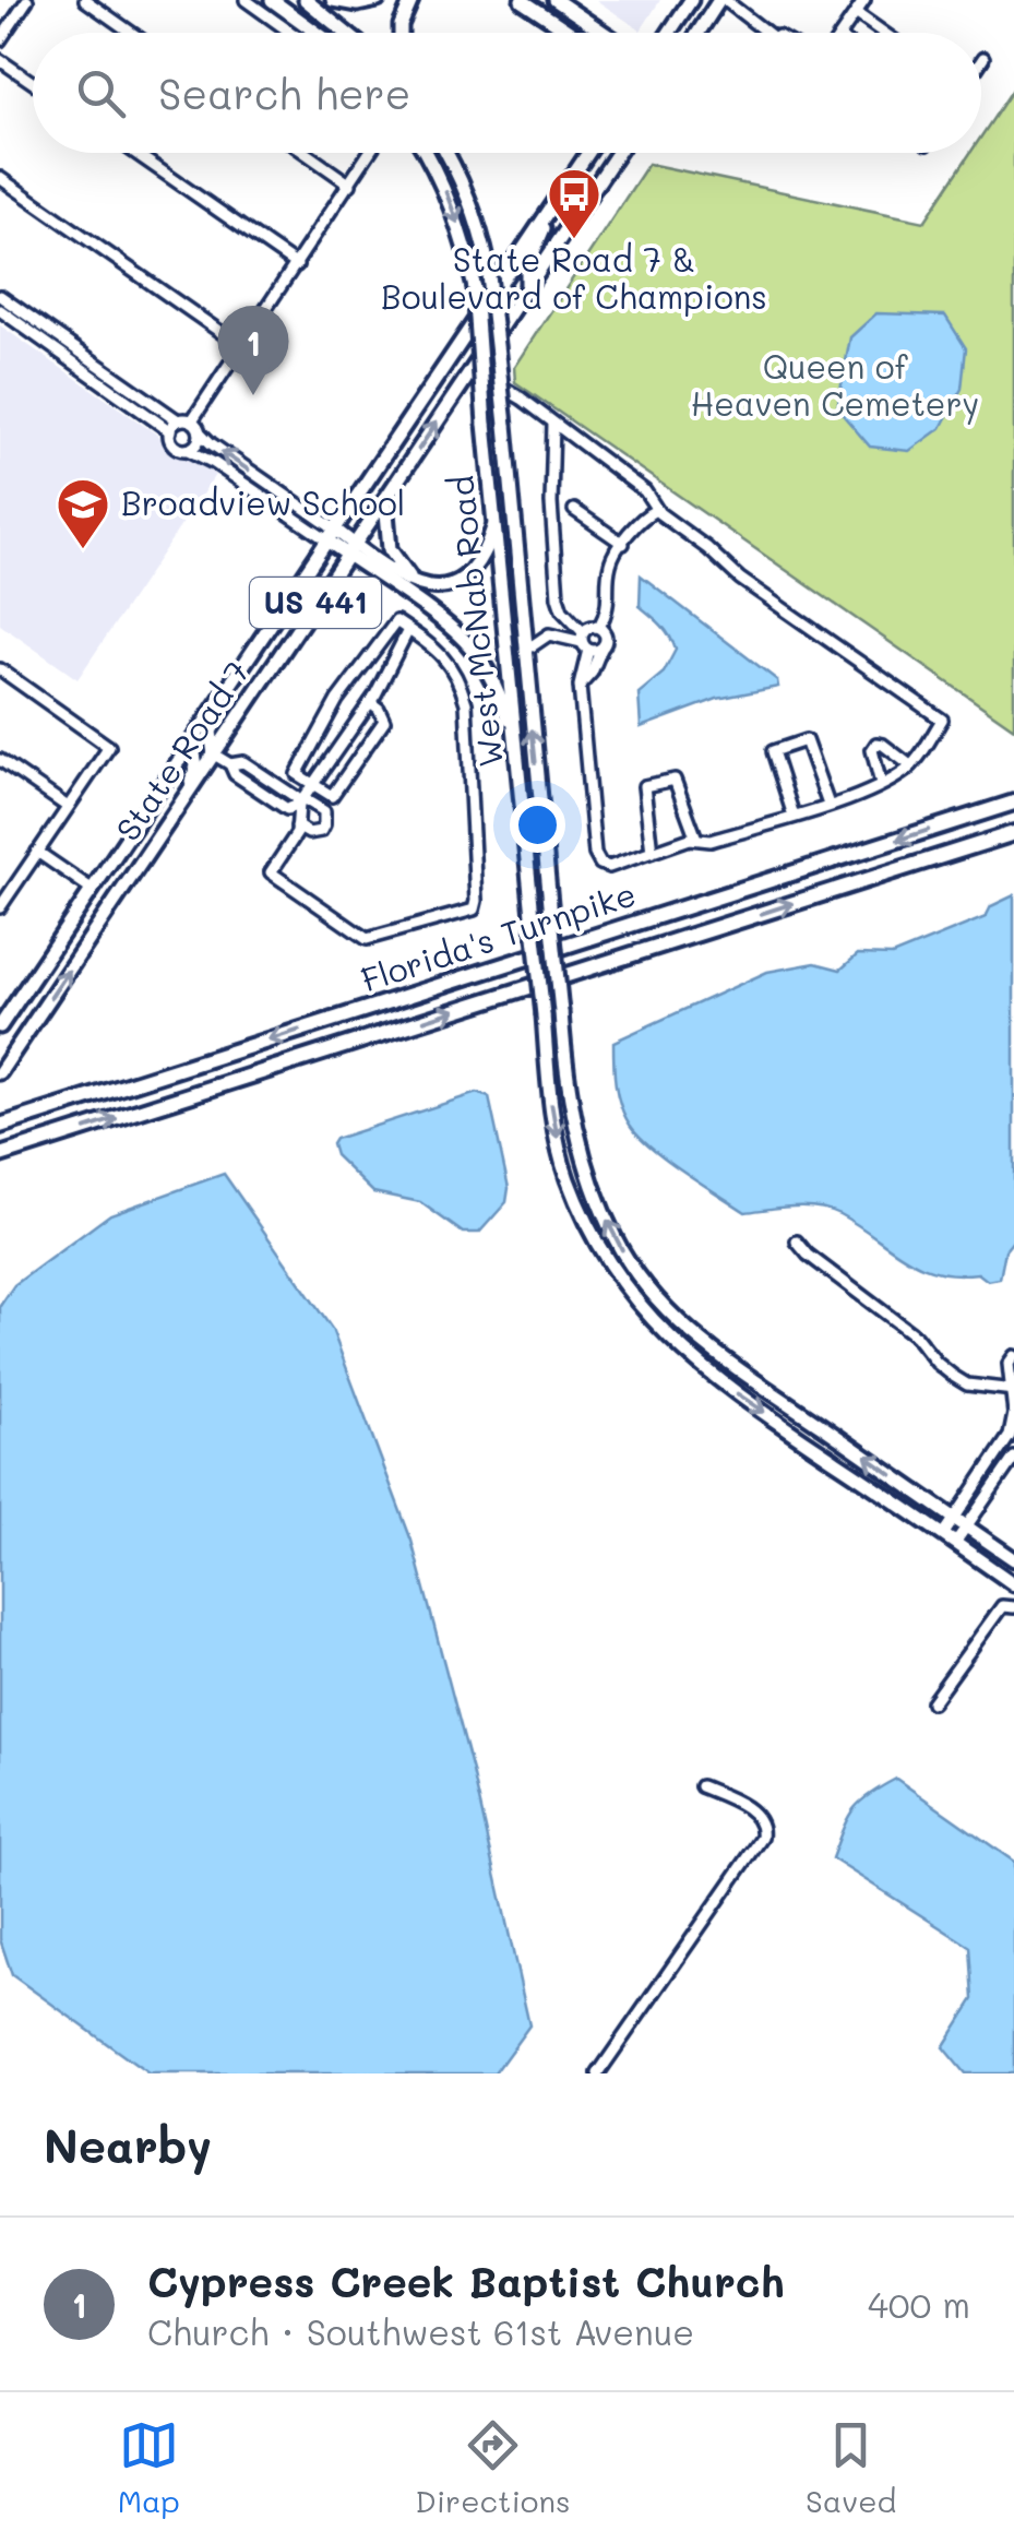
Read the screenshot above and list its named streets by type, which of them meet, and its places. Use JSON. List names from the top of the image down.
{
  "streets": {
    "highway": ["Florida's Turnpike"],
    "main road": ["US 441", "West McNab Road", "State Road 7"]
  },
  "parks": ["Queen of Heaven Cemetery"],
  "places": {
    "bus stop": ["State Road 7 & Boulevard of Champions"],
    "school or university": ["Broadview School"]
  },
  "page": {
    "search": "Search here",
    "pins": "1",
    "heading": "Nearby",
    "list": [
      {
        "mark": "1",
        "name": "Cypress Creek Baptist Church",
        "note": "Church · Southwest 61st Avenue",
        "value": "400 m"
      }
    ],
    "nav": ["Map", "Directions", "Saved"]
  }
}
